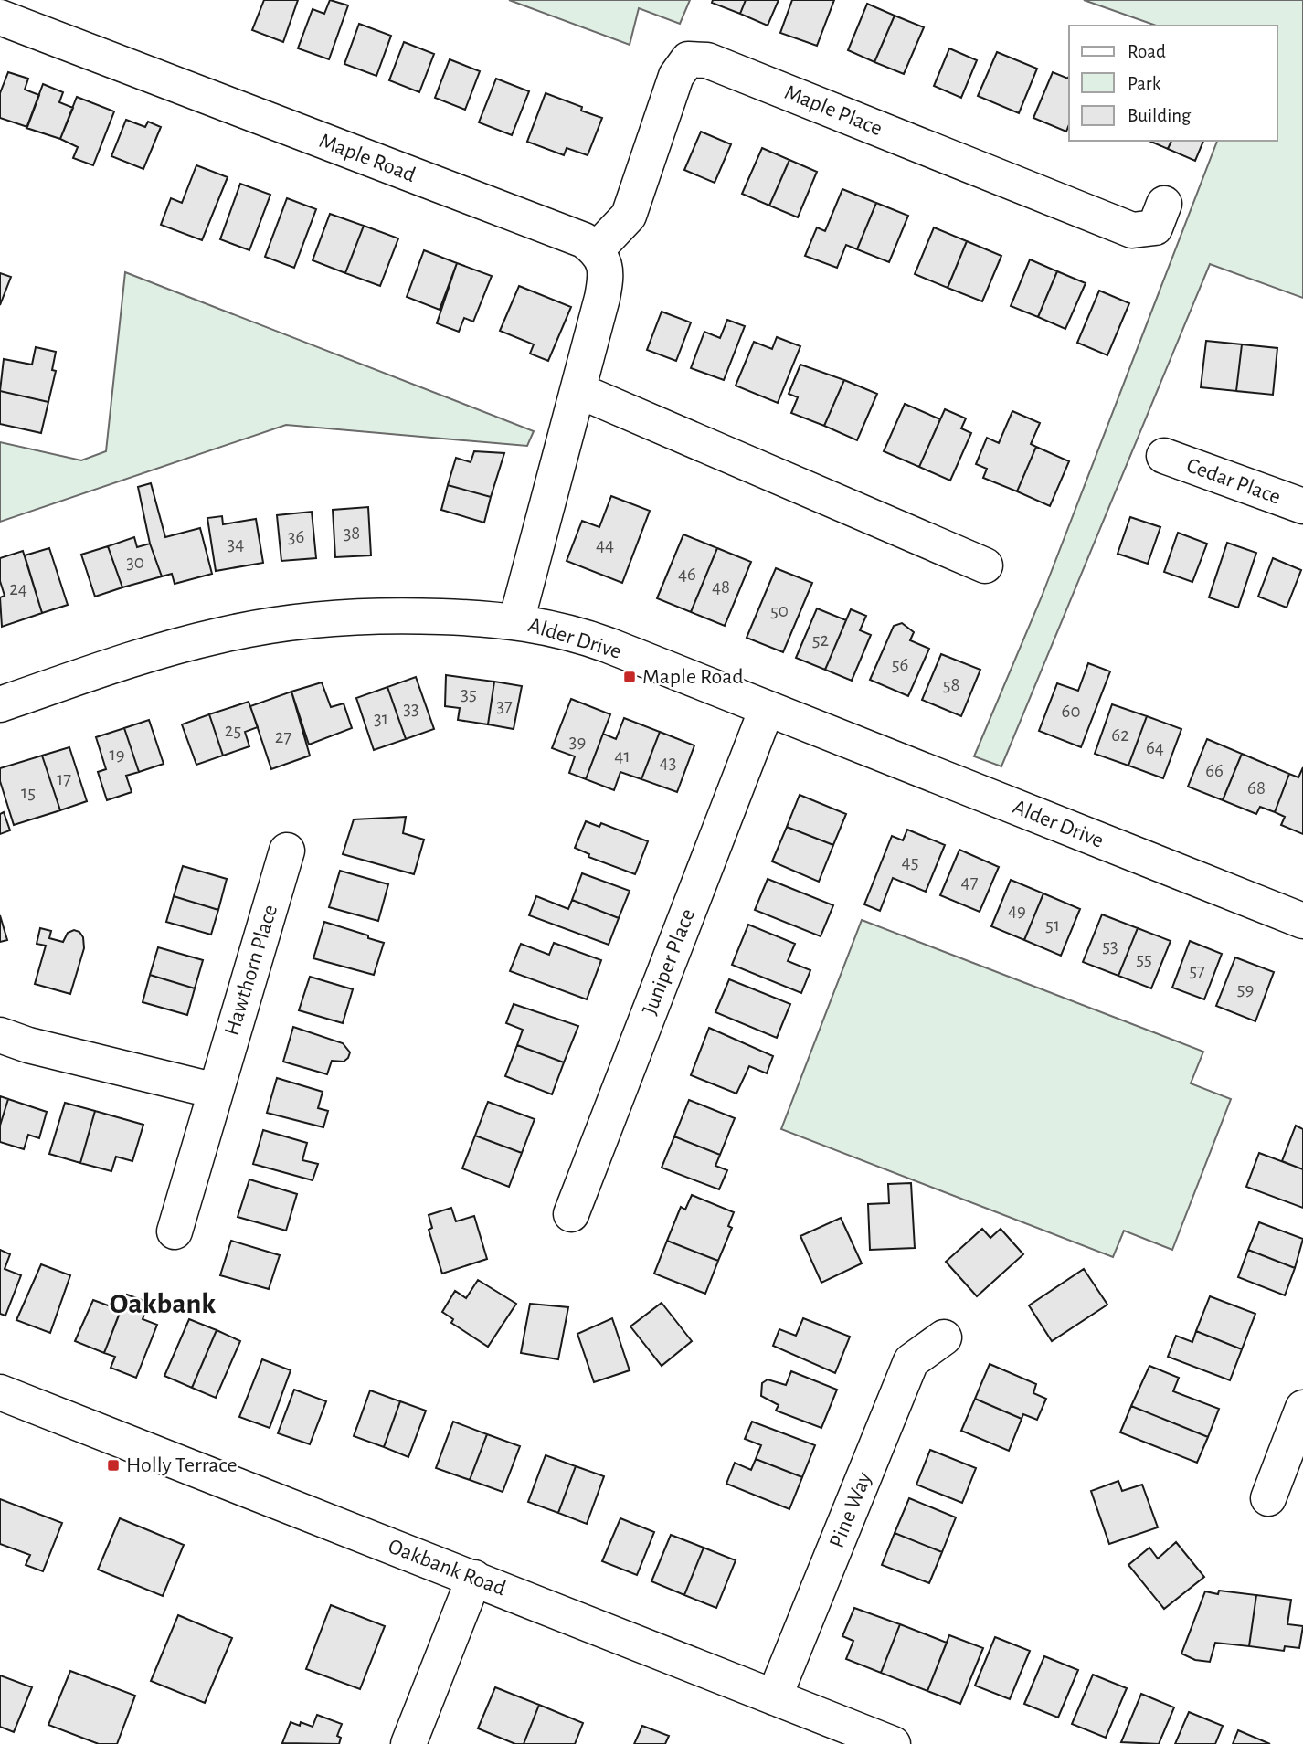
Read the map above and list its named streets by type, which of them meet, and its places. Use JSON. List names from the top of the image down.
{
  "streets": {
    "street": [
      "Maple Place",
      "Maple Road",
      "Cedar Place",
      "Alder Drive",
      "Juniper Place",
      "Hawthorn Place",
      "Pine Way",
      "Oakbank Road"
    ]
  },
  "crossings": [
    ["Maple Place", "Maple Road"],
    ["Alder Drive", "Juniper Place"],
    ["Pine Way", "Oakbank Road"]
  ],
  "districts": ["Oakbank"],
  "places": {
    "transit": ["Maple Road", "Holly Terrace"]
  },
  "house_numbers": [
    "38",
    "36",
    "34",
    "44",
    "30",
    "46",
    "48",
    "24",
    "50",
    "52",
    "56",
    "58",
    "35",
    "37",
    "33",
    "60",
    "31",
    "25",
    "62",
    "27",
    "39",
    "64",
    "19",
    "41",
    "43",
    "66",
    "17",
    "68",
    "15",
    "45",
    "47",
    "49",
    "51",
    "53",
    "55",
    "57",
    "59"
  ],
  "legend": ["Road", "Park", "Building"]
}
